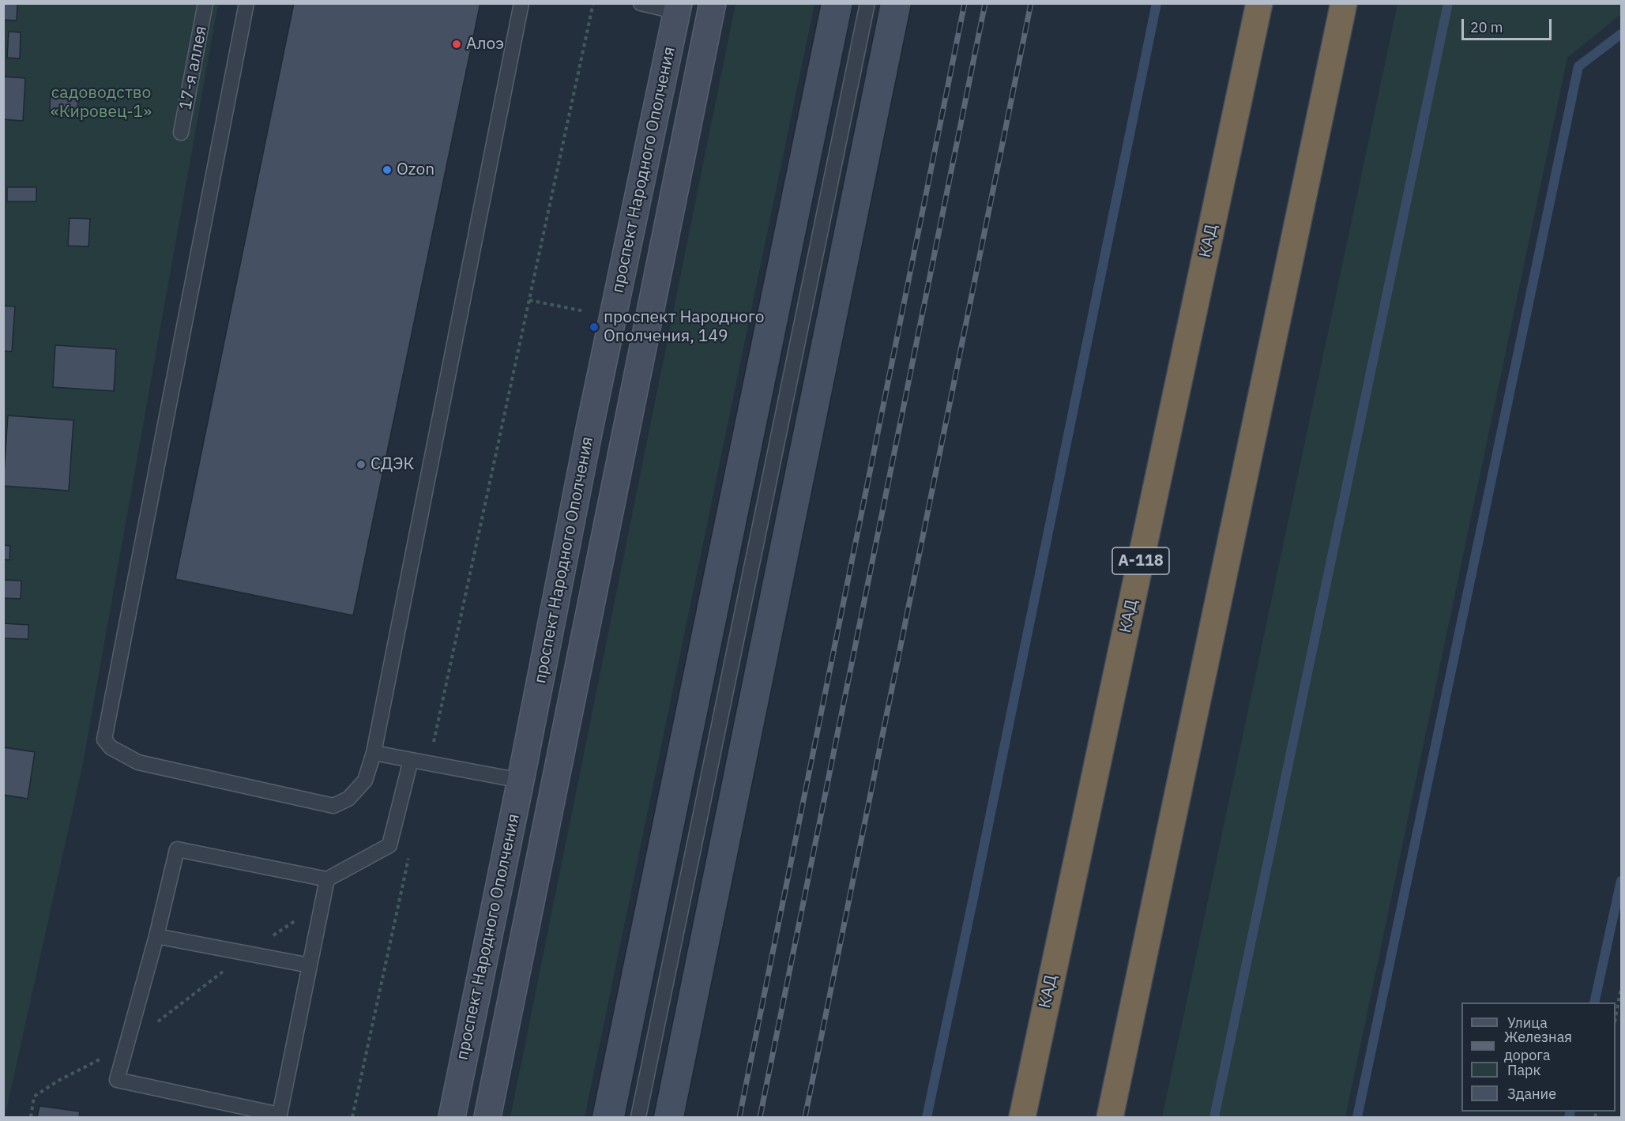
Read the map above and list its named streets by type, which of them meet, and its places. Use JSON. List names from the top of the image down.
{
  "streets": {
    "highway": ["КАД", "А-118"],
    "main road": ["проспект Народного Ополчения"],
    "lane": ["17-я аллея"]
  },
  "parks": ["садоводство «Кировец-1»"],
  "places": [
    "Алоэ",
    "Ozon",
    "проспект Народного Ополчения, 149",
    "СДЭК"
  ],
  "legend": [
    "Улица",
    "Железная дорога",
    "Парк",
    "Здание"
  ],
  "scale_bar": "20 m"
}
